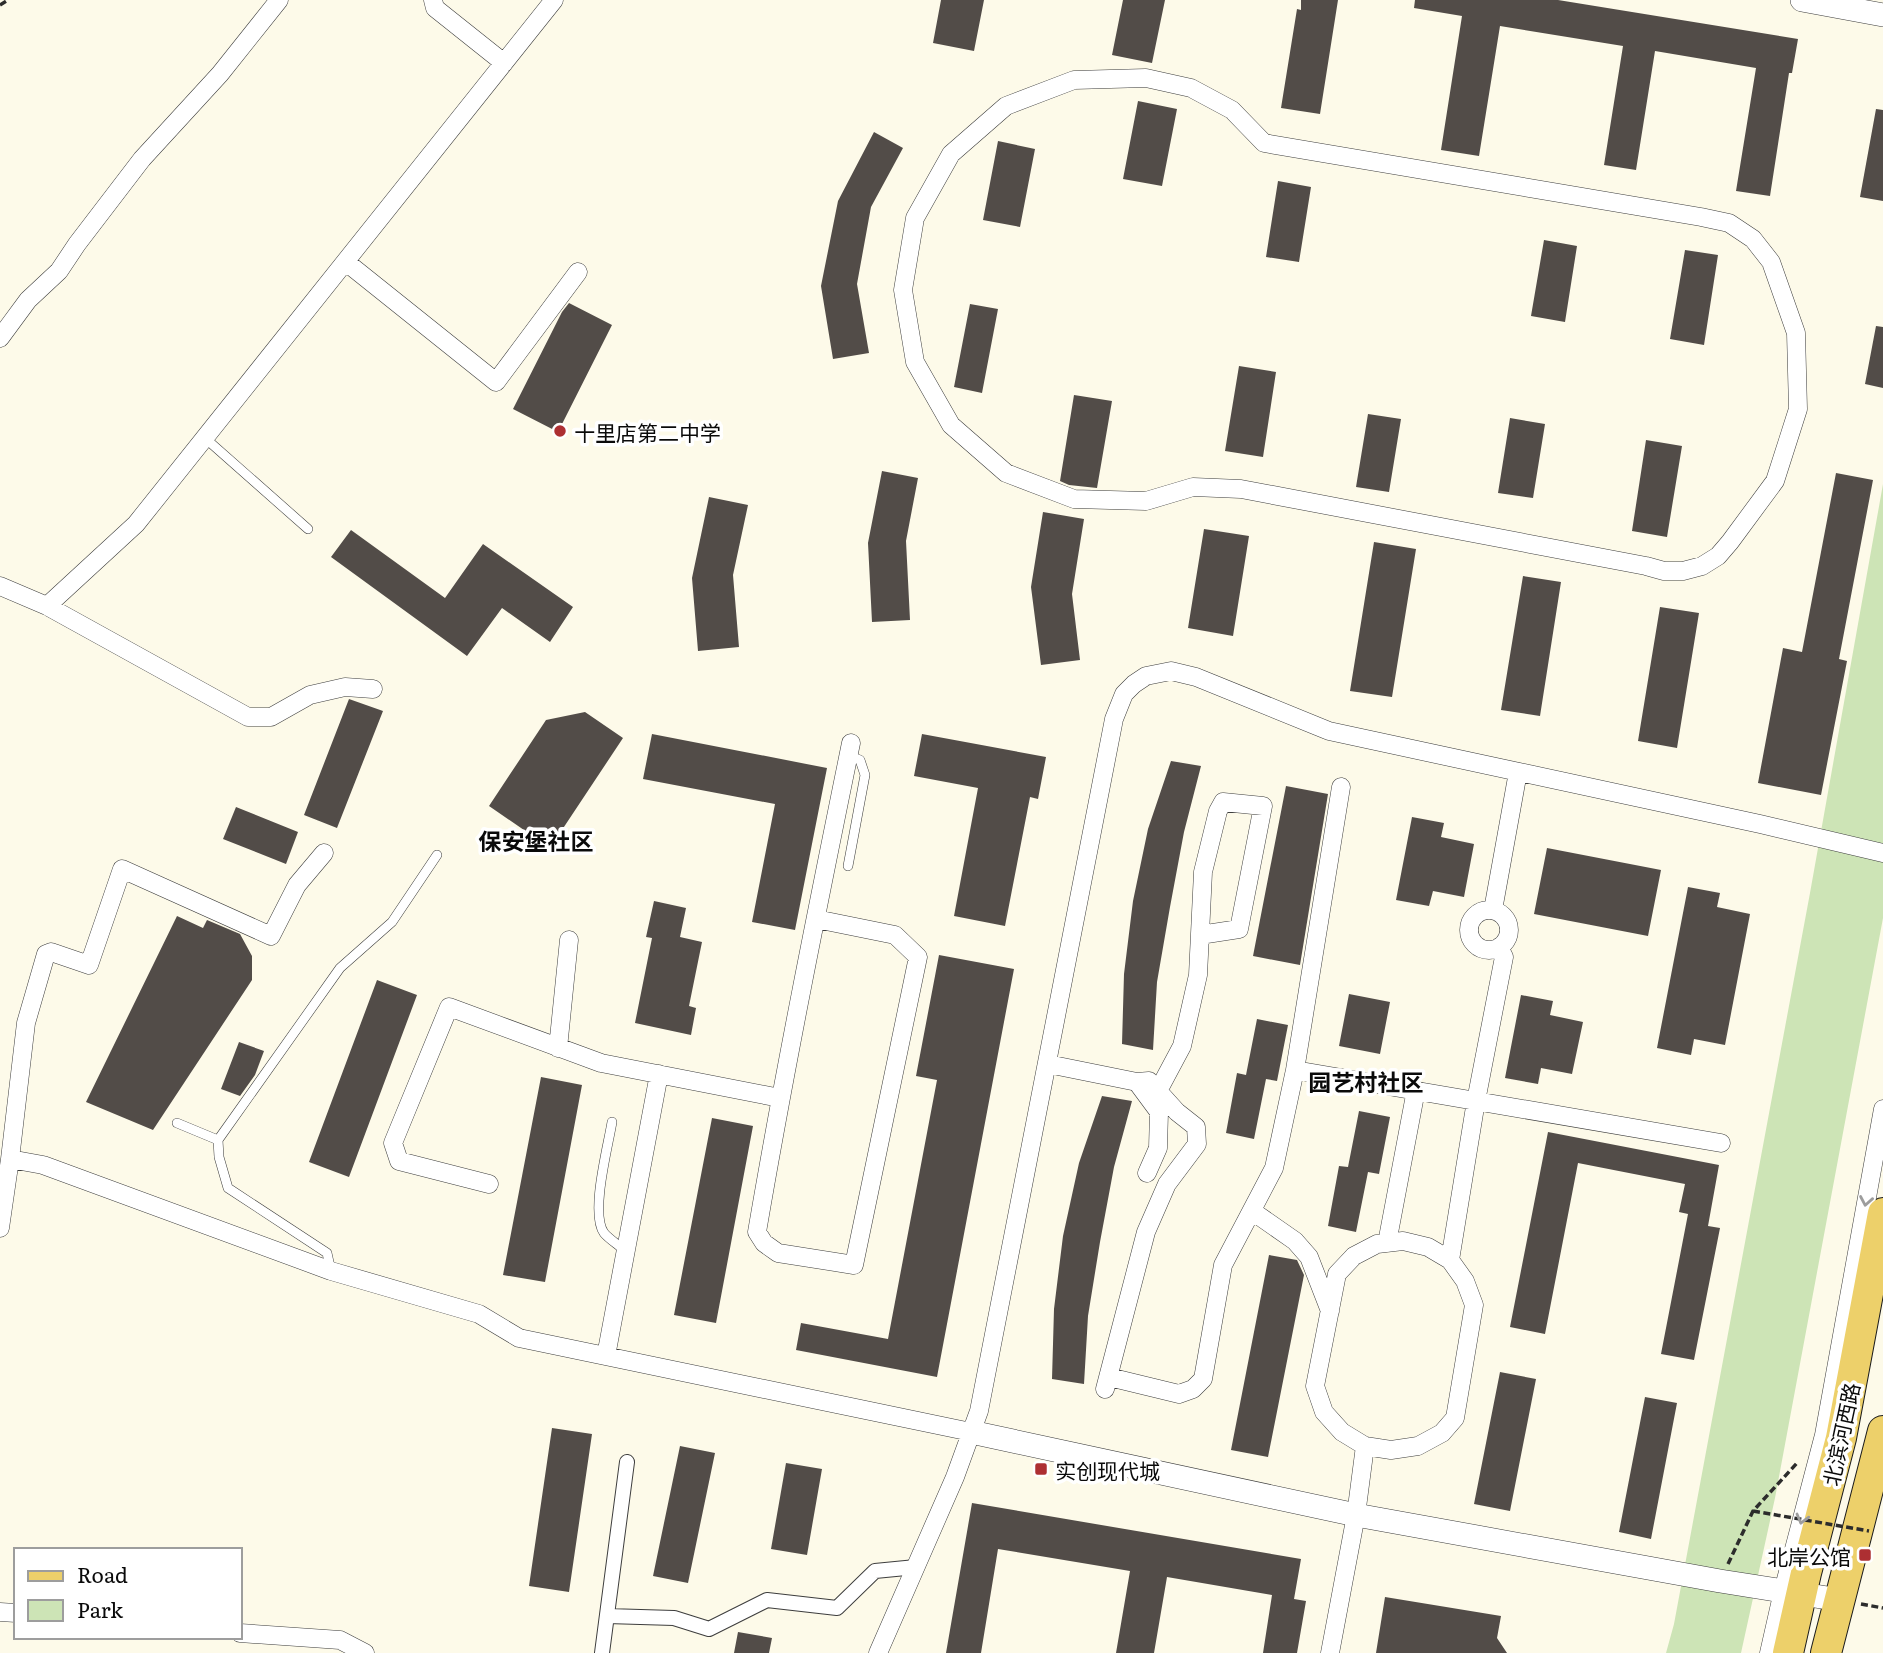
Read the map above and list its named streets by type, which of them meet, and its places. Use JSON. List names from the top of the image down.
{
  "streets": {
    "main road": ["北滨河西路"]
  },
  "districts": ["保安堡社区", "园艺村社区"],
  "places": {
    "other": ["十里店第二中学"],
    "transit": ["实创现代城", "北岸公馆"]
  },
  "legend": ["Road", "Park"]
}
